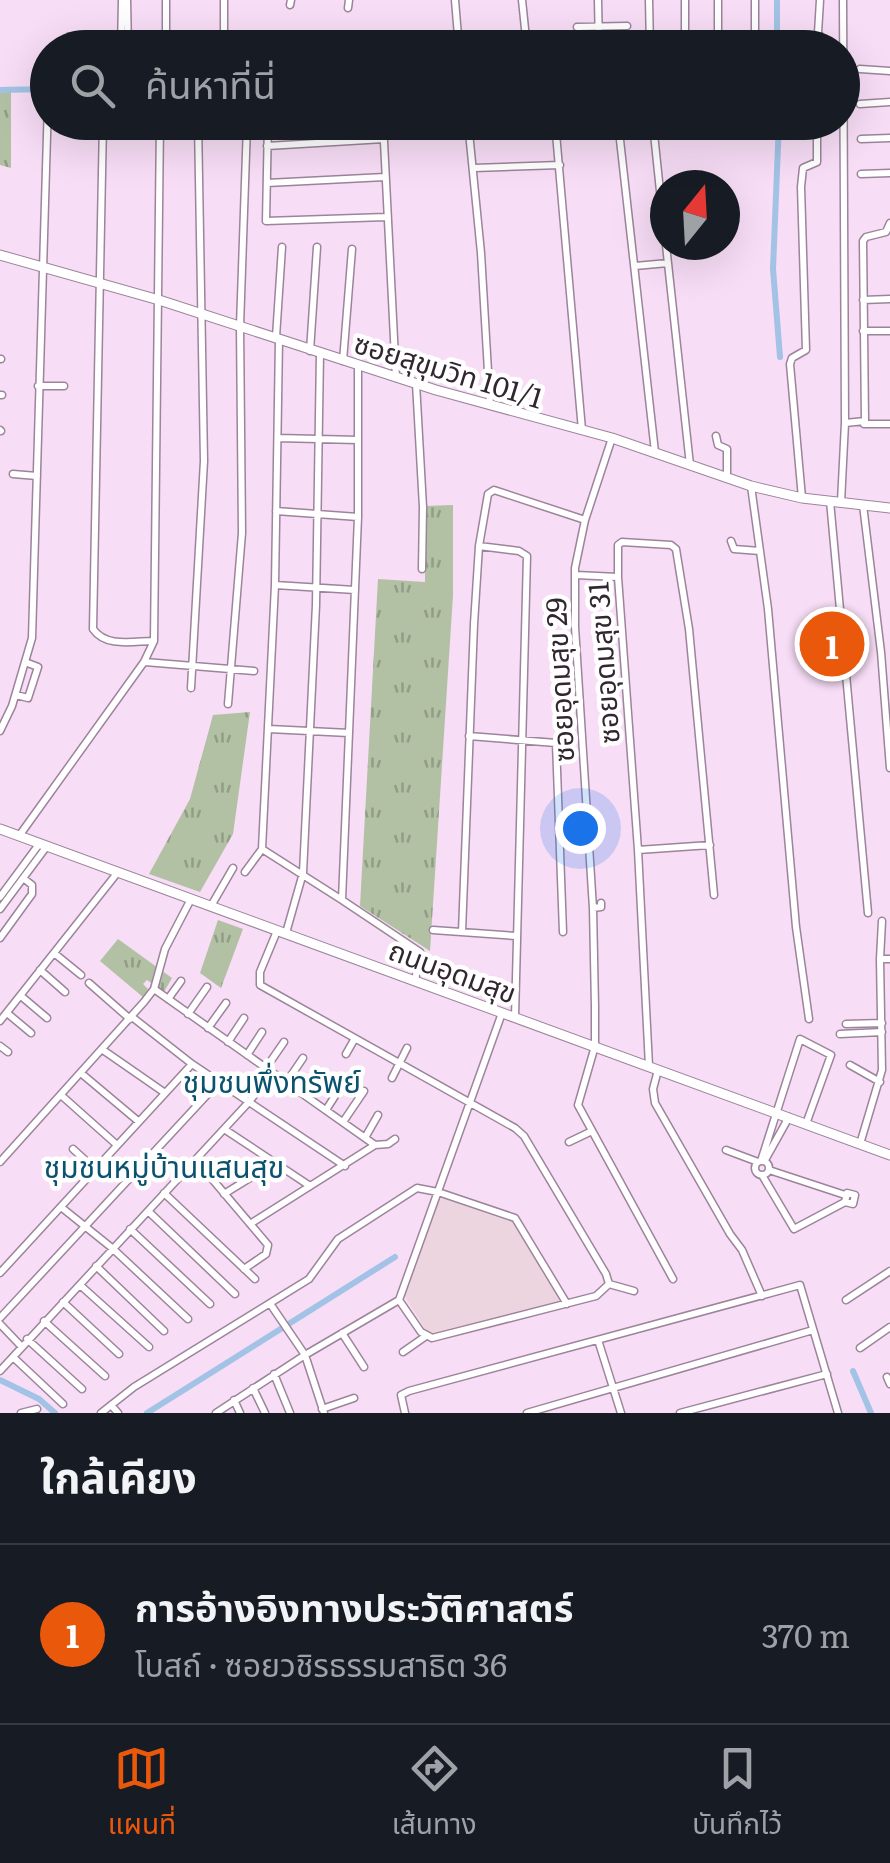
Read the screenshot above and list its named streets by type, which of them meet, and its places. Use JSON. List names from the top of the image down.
{
  "streets": {
    "main road": ["ซอยสุขุมวิท 101/1", "ถนนอุดมสุข"],
    "street": ["ซอยอุดมสุข 31", "ซอยอุดมสุข 29"]
  },
  "crossings": [
    ["ซอยสุขุมวิท 101/1", "ซอยอุดมสุข 29"],
    ["ซอยอุดมสุข 31", "ถนนอุดมสุข"],
    ["ซอยอุดมสุข 29", "ถนนอุดมสุข"]
  ],
  "districts": ["ชุมชนพึ่งทรัพย์", "ชุมชนหมู่บ้านแสนสุข"],
  "north": "top",
  "page": {
    "search": "ค้นหาที่นี่",
    "pins": "1",
    "heading": "ใกล้เคียง",
    "list": [
      {
        "mark": "1",
        "name": "การอ้างอิงทางประวัติศาสตร์",
        "note": "โบสถ์ · ซอยวชิรธรรมสาธิต 36",
        "value": "370 m"
      }
    ],
    "nav": ["แผนที่", "เส้นทาง", "บันทึกไว้"]
  }
}
